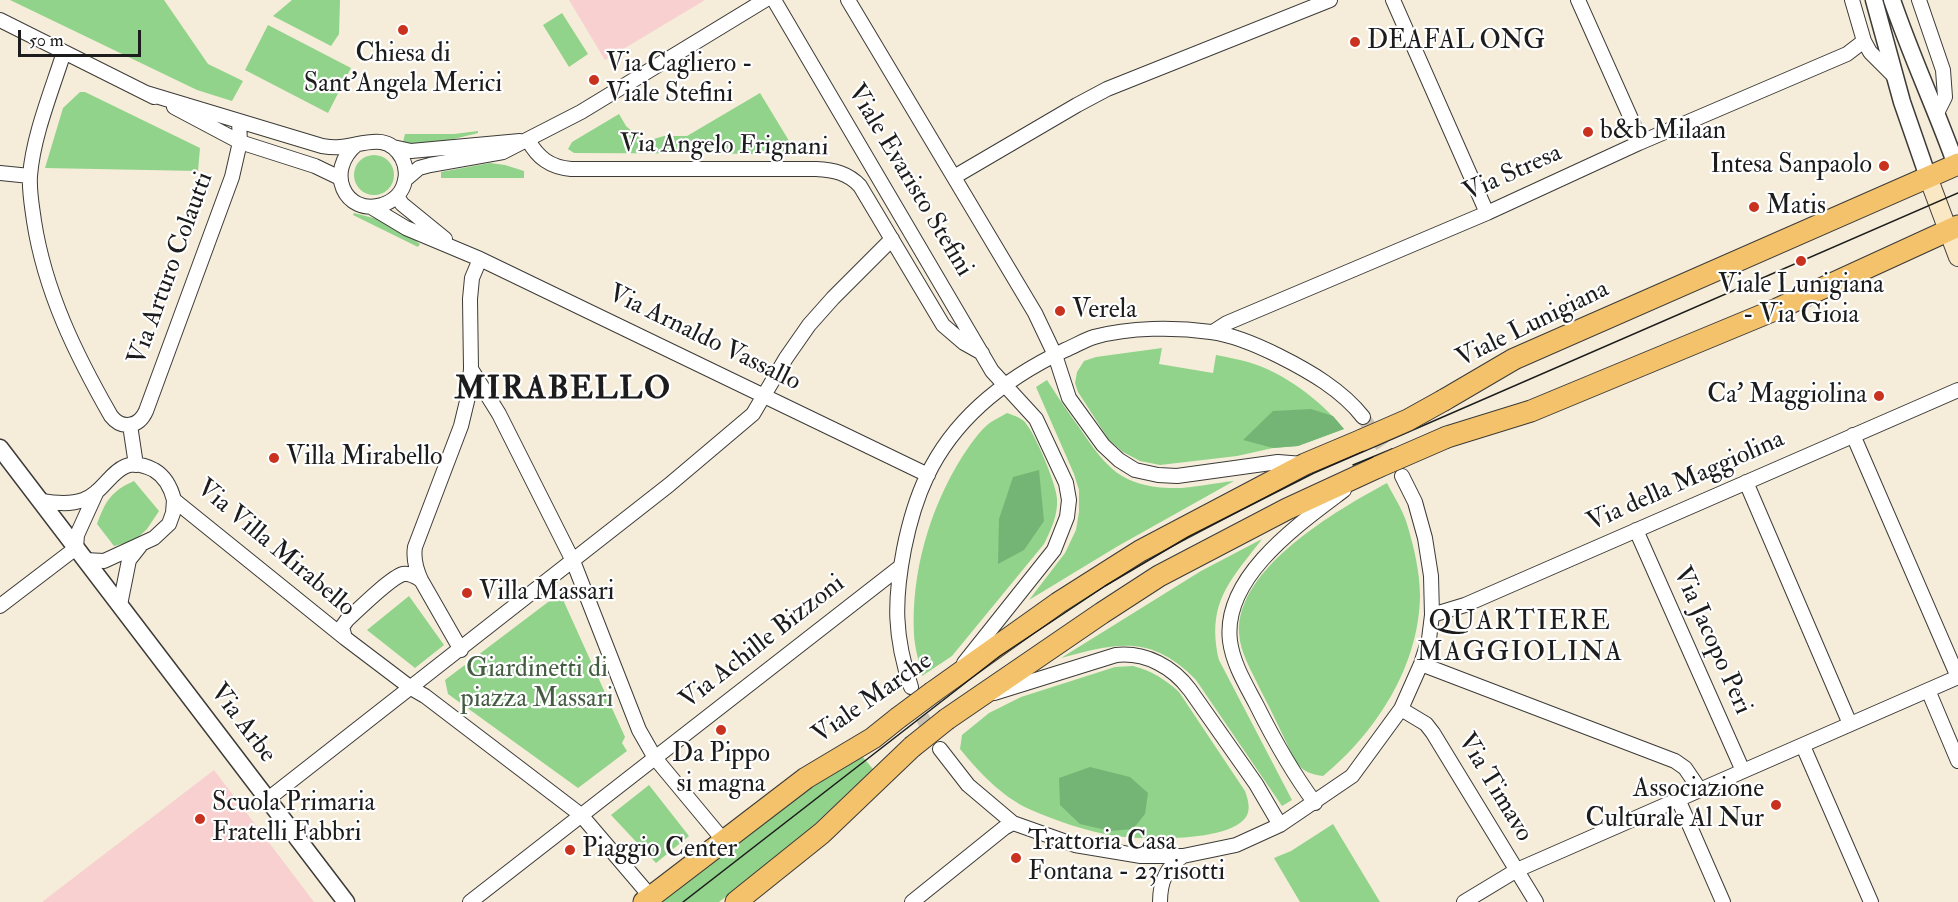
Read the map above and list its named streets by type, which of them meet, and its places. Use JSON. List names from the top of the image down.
{
  "streets": {
    "main road": ["Viale Lunigiana", "Viale Marche"],
    "street": [
      "Via Angelo Frignani",
      "Via Stresa",
      "Viale Evaristo Stefini",
      "Via Arturo Colautti",
      "Via Arnaldo Vassallo",
      "Via della Maggiolina",
      "Via Villa Mirabello",
      "Via Jacopo Peri",
      "Via Achille Bizzoni",
      "Via Arbe",
      "Via Timavo"
    ]
  },
  "crossings": [
    ["Via Angelo Frignani", "Viale Evaristo Stefini"],
    ["Viale Evaristo Stefini", "Viale Lunigiana"],
    ["Viale Evaristo Stefini", "Viale Marche"],
    ["Via Arturo Colautti", "Via Arnaldo Vassallo"],
    ["Viale Lunigiana", "Viale Marche"],
    ["Via della Maggiolina", "Via Jacopo Peri"],
    ["Via Villa Mirabello", "Via Achille Bizzoni"],
    ["Via Villa Mirabello", "Viale Marche"],
    ["Via Villa Mirabello", "Via Arbe"]
  ],
  "districts": ["MIRABELLO", "QUARTIERE MAGGIOLINA"],
  "parks": ["Giardinetti di piazza Massari"],
  "places": [
    "Chiesa di Sant’Angela Merici",
    "DEAFAL ONG",
    "Via Cagliero - Viale Stefini",
    "b&b Milaan",
    "Intesa Sanpaolo",
    "Matis",
    "Viale Lunigiana - Via Gioia",
    "Verela",
    "Ca' Maggiolina",
    "Villa Mirabello",
    "Villa Massari",
    "Da Pippo si magna",
    "Associazione Culturale Al Nur",
    "Scuola Primaria Fratelli Fabbri",
    "Piaggio Center",
    "Trattoria Casa Fontana - 23 risotti"
  ],
  "scale_bar": "50 m"
}
